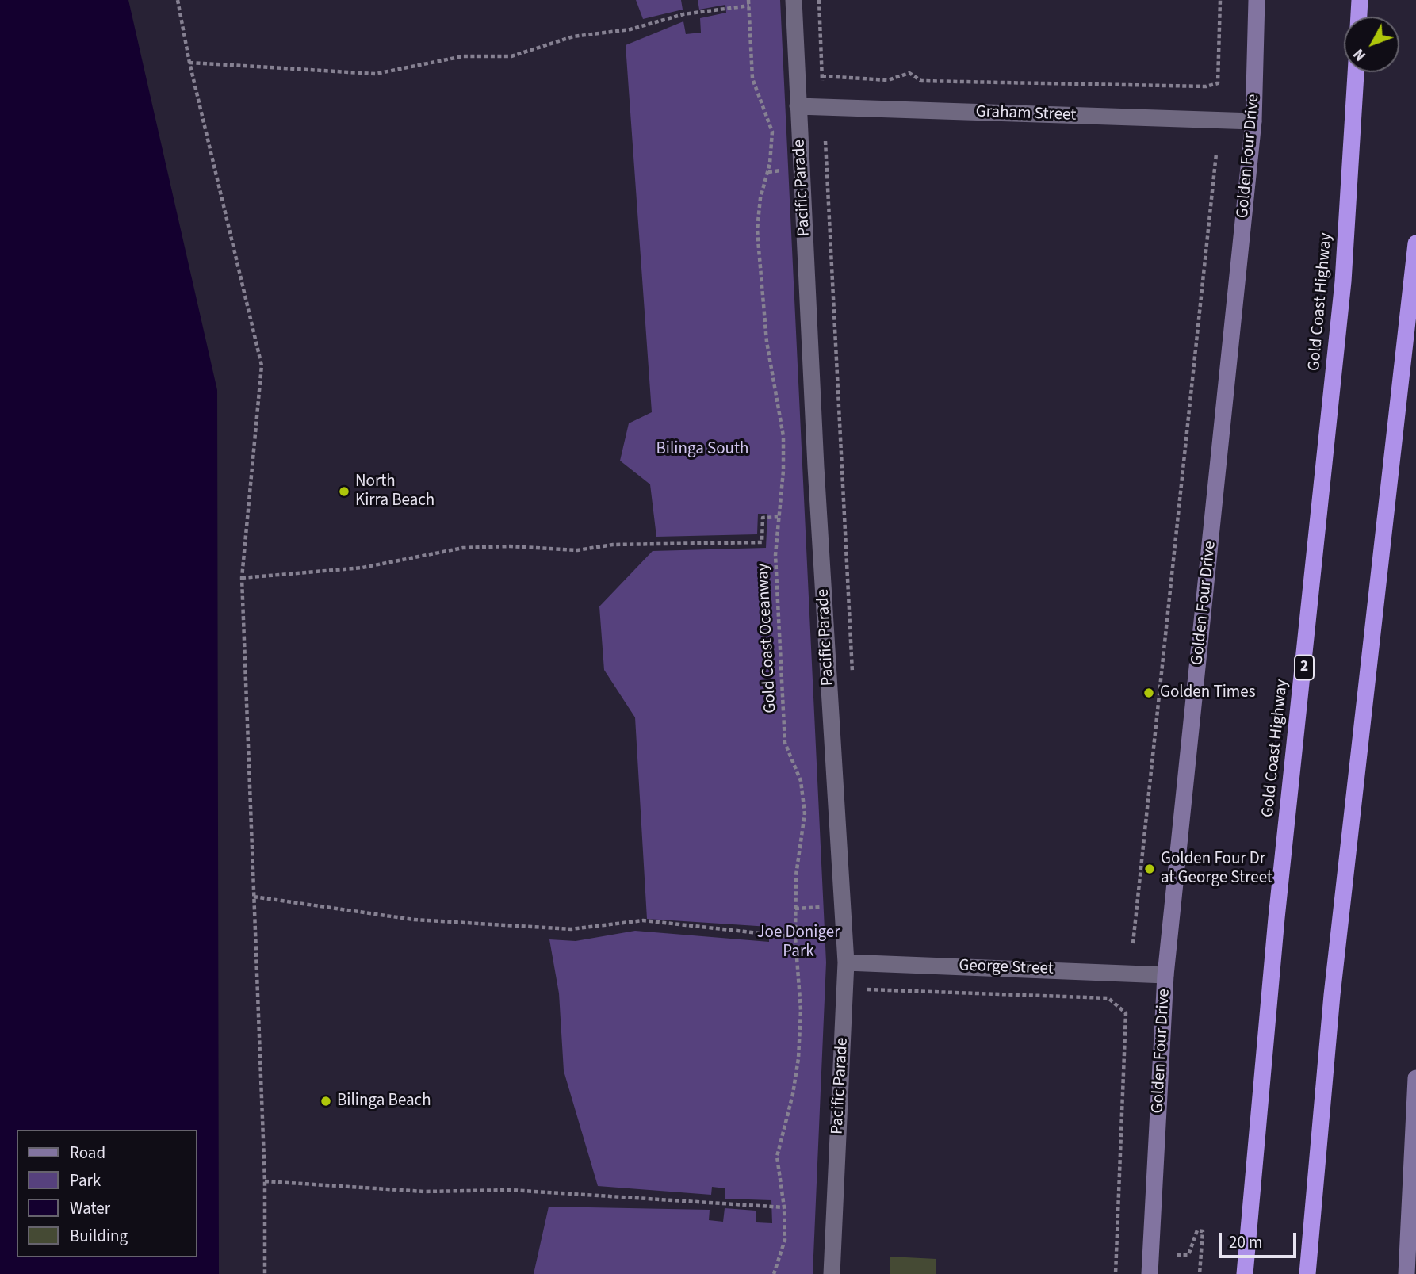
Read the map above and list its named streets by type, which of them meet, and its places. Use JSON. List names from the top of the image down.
{
  "streets": {
    "highway": ["Gold Coast Highway", "2"],
    "street": [
      "Graham Street",
      "Golden Four Drive",
      "Pacific Parade",
      "George Street"
    ],
    "path": ["Gold Coast Oceanway"]
  },
  "crossings": [
    ["Graham Street", "Golden Four Drive"],
    ["Graham Street", "Pacific Parade"],
    ["Golden Four Drive", "George Street"],
    ["Pacific Parade", "George Street"]
  ],
  "parks": ["Bilinga South", "Joe Doniger Park"],
  "places": [
    "North Kirra Beach",
    "Golden Times",
    "Golden Four Dr at George Street",
    "Bilinga Beach"
  ],
  "legend": [
    "Road",
    "Park",
    "Water",
    "Building"
  ],
  "scale_bar": "20 m",
  "north": "bottom left"
}
